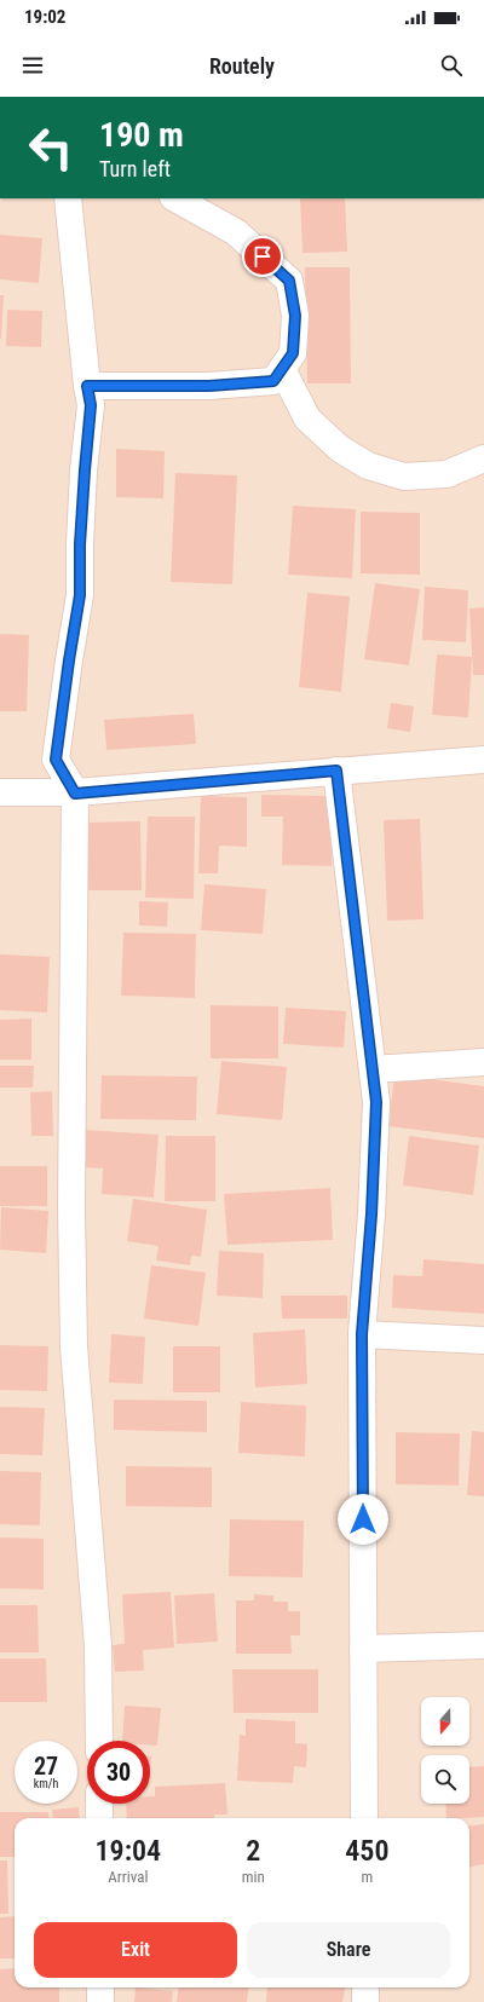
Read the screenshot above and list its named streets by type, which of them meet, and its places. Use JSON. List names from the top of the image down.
{
  "north": "bottom",
  "page": {
    "status": "19:02",
    "header": "Routely",
    "turn": ["190 m", "Turn left"],
    "speed": "27 km/h",
    "limit": "30",
    "eta": [
      "19:04",
      "Arrival",
      "2",
      "min",
      "450",
      "m"
    ],
    "buttons": ["Exit", "Share"]
  }
}
